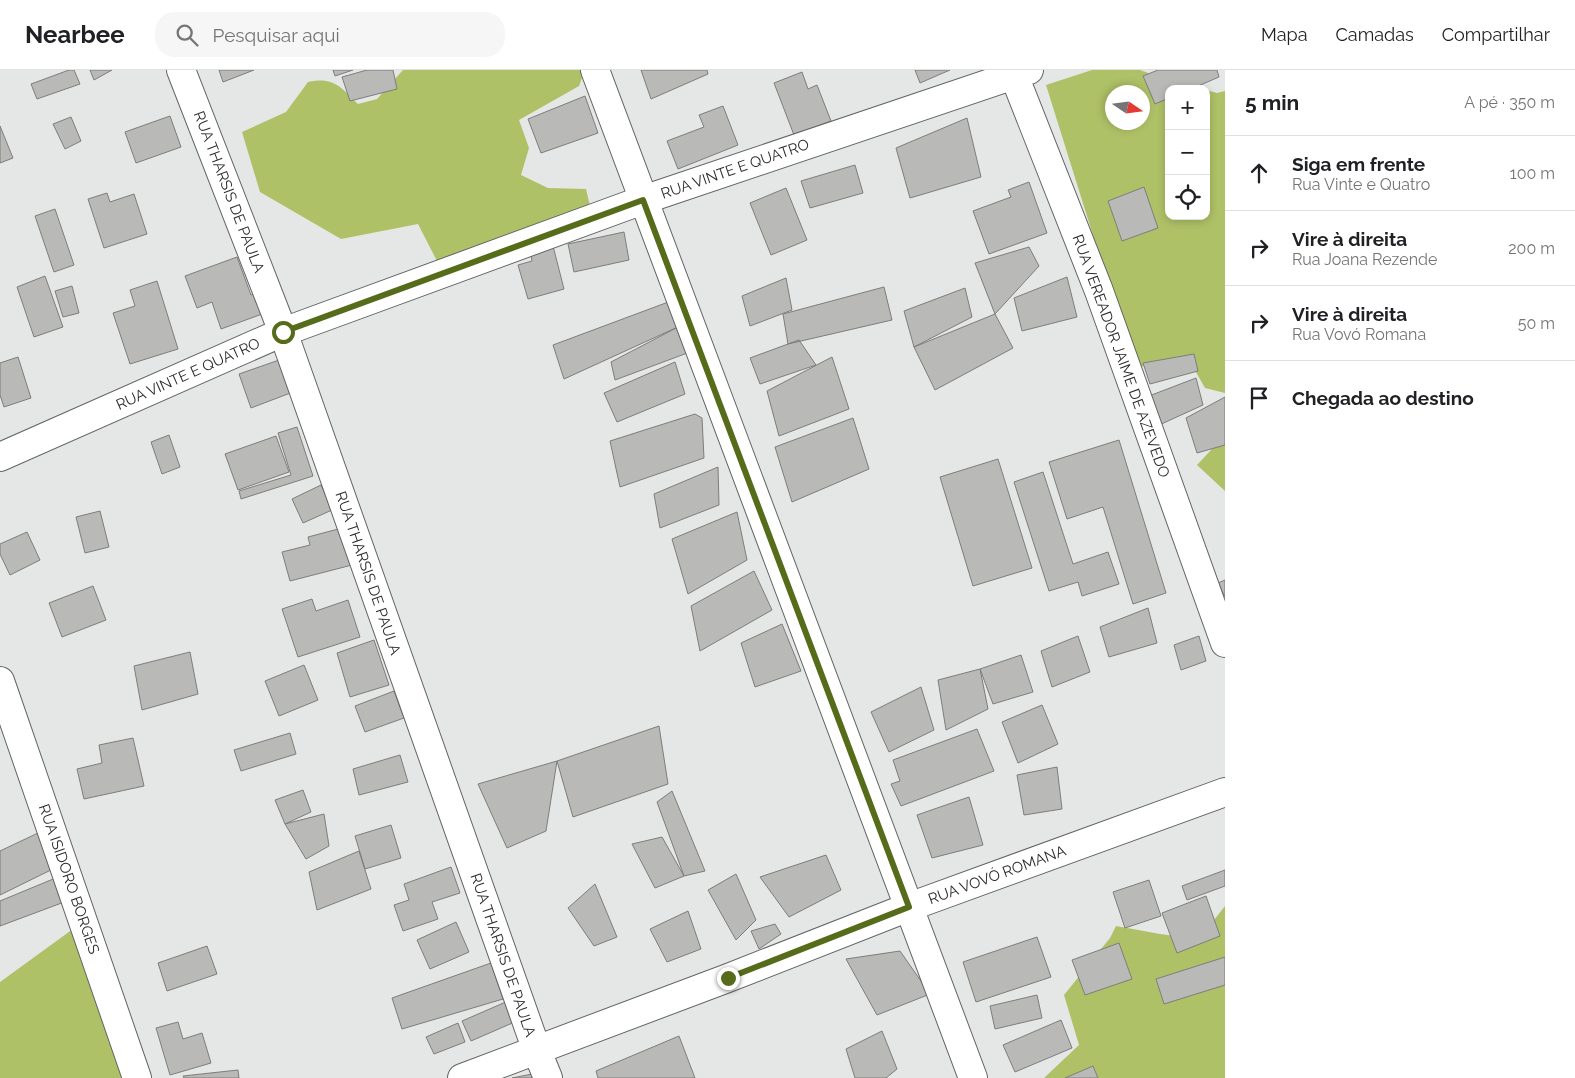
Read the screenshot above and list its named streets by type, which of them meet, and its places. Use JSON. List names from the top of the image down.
{
  "streets": {
    "street": [
      "RUA VINTE E QUATRO",
      "RUA THARSIS DE PAULA",
      "RUA VEREADOR JAIME DE AZEVEDO",
      "RUA VOVÓ ROMANA",
      "RUA ISIDORO BORGES"
    ]
  },
  "crossings": [
    ["RUA VINTE E QUATRO", "RUA THARSIS DE PAULA"],
    ["RUA VINTE E QUATRO", "RUA VEREADOR JAIME DE AZEVEDO"],
    ["RUA THARSIS DE PAULA", "RUA VOVÓ ROMANA"]
  ],
  "north": "right",
  "page": {
    "header": "Nearbee",
    "search": "Pesquisar aqui",
    "nav": ["Mapa", "Camadas", "Compartilhar"],
    "heading": ["5 min", "A pé · 350 m"],
    "map_buttons": ["+", "−"],
    "list": [
      ["Siga em frente", "Rua Vinte e Quatro", "100 m"],
      ["Vire à direita", "Rua Joana Rezende", "200 m"],
      ["Vire à direita", "Rua Vovó Romana", "50 m"],
      "Chegada ao destino"
    ]
  }
}
